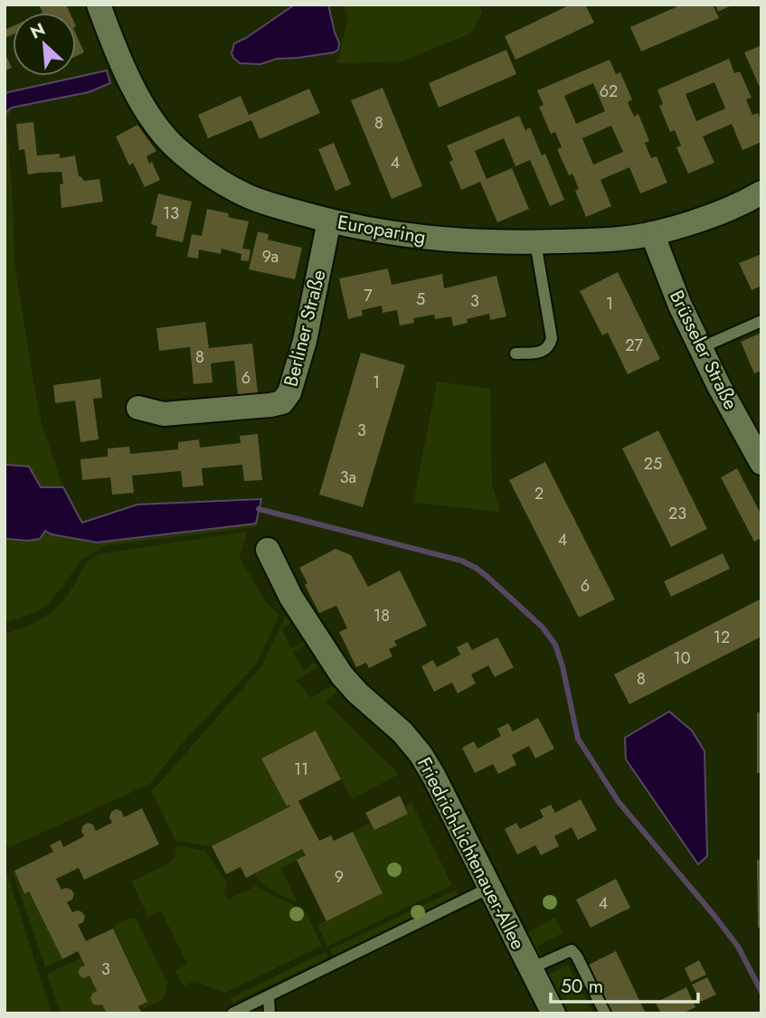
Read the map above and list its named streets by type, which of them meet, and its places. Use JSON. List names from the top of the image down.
{
  "streets": {
    "street": [
      "Europaring",
      "Berliner Straße",
      "Brüsseler Straße",
      "Friedrich-Lichtenauer-Allee"
    ]
  },
  "crossings": [
    ["Europaring", "Berliner Straße"],
    ["Europaring", "Brüsseler Straße"]
  ],
  "house_numbers": [
    "62",
    "8",
    "4",
    "13",
    "9a",
    "7",
    "5",
    "3",
    "1",
    "27",
    "8",
    "6",
    "1",
    "3",
    "25",
    "3a",
    "2",
    "23",
    "4",
    "6",
    "18",
    "12",
    "10",
    "8",
    "11",
    "9",
    "4",
    "3"
  ],
  "scale_bar": "50 m",
  "north": "top left"
}
